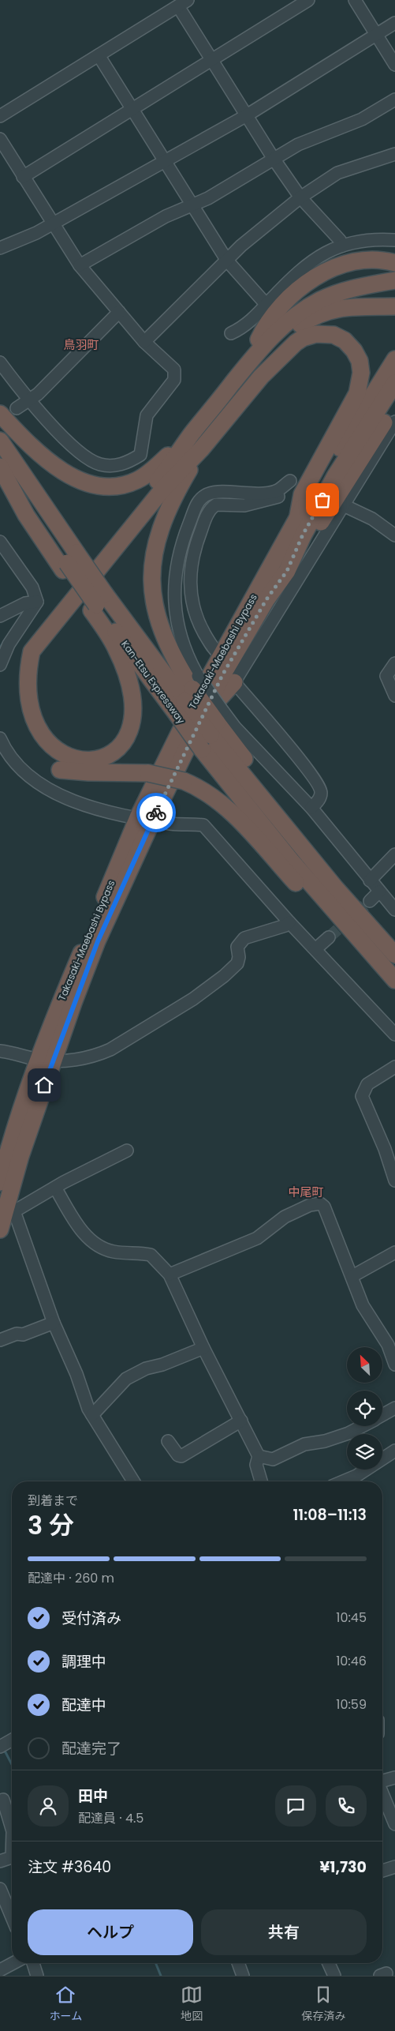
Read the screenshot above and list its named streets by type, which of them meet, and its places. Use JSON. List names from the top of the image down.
{
  "streets": {
    "highway": ["Takasaki-Maebashi Bypass", "Kan-Etsu Expressway"]
  },
  "districts": ["鳥羽町", "中尾町"],
  "north": "top left",
  "page": {
    "heading": ["3 分", "到着まで", "11:08–11:13"],
    "panel": [
      "田中",
      "配達員 · 4.5",
      "注文 #3640",
      "¥1,730"
    ],
    "bar": "配達中 · 260 m",
    "list": [
      ["受付済み", "10:45"],
      ["調理中", "10:46"],
      ["配達中", "10:59"],
      "配達完了"
    ],
    "buttons": ["ヘルプ", "共有"],
    "tabs": ["ホーム", "地図", "保存済み"]
  }
}
